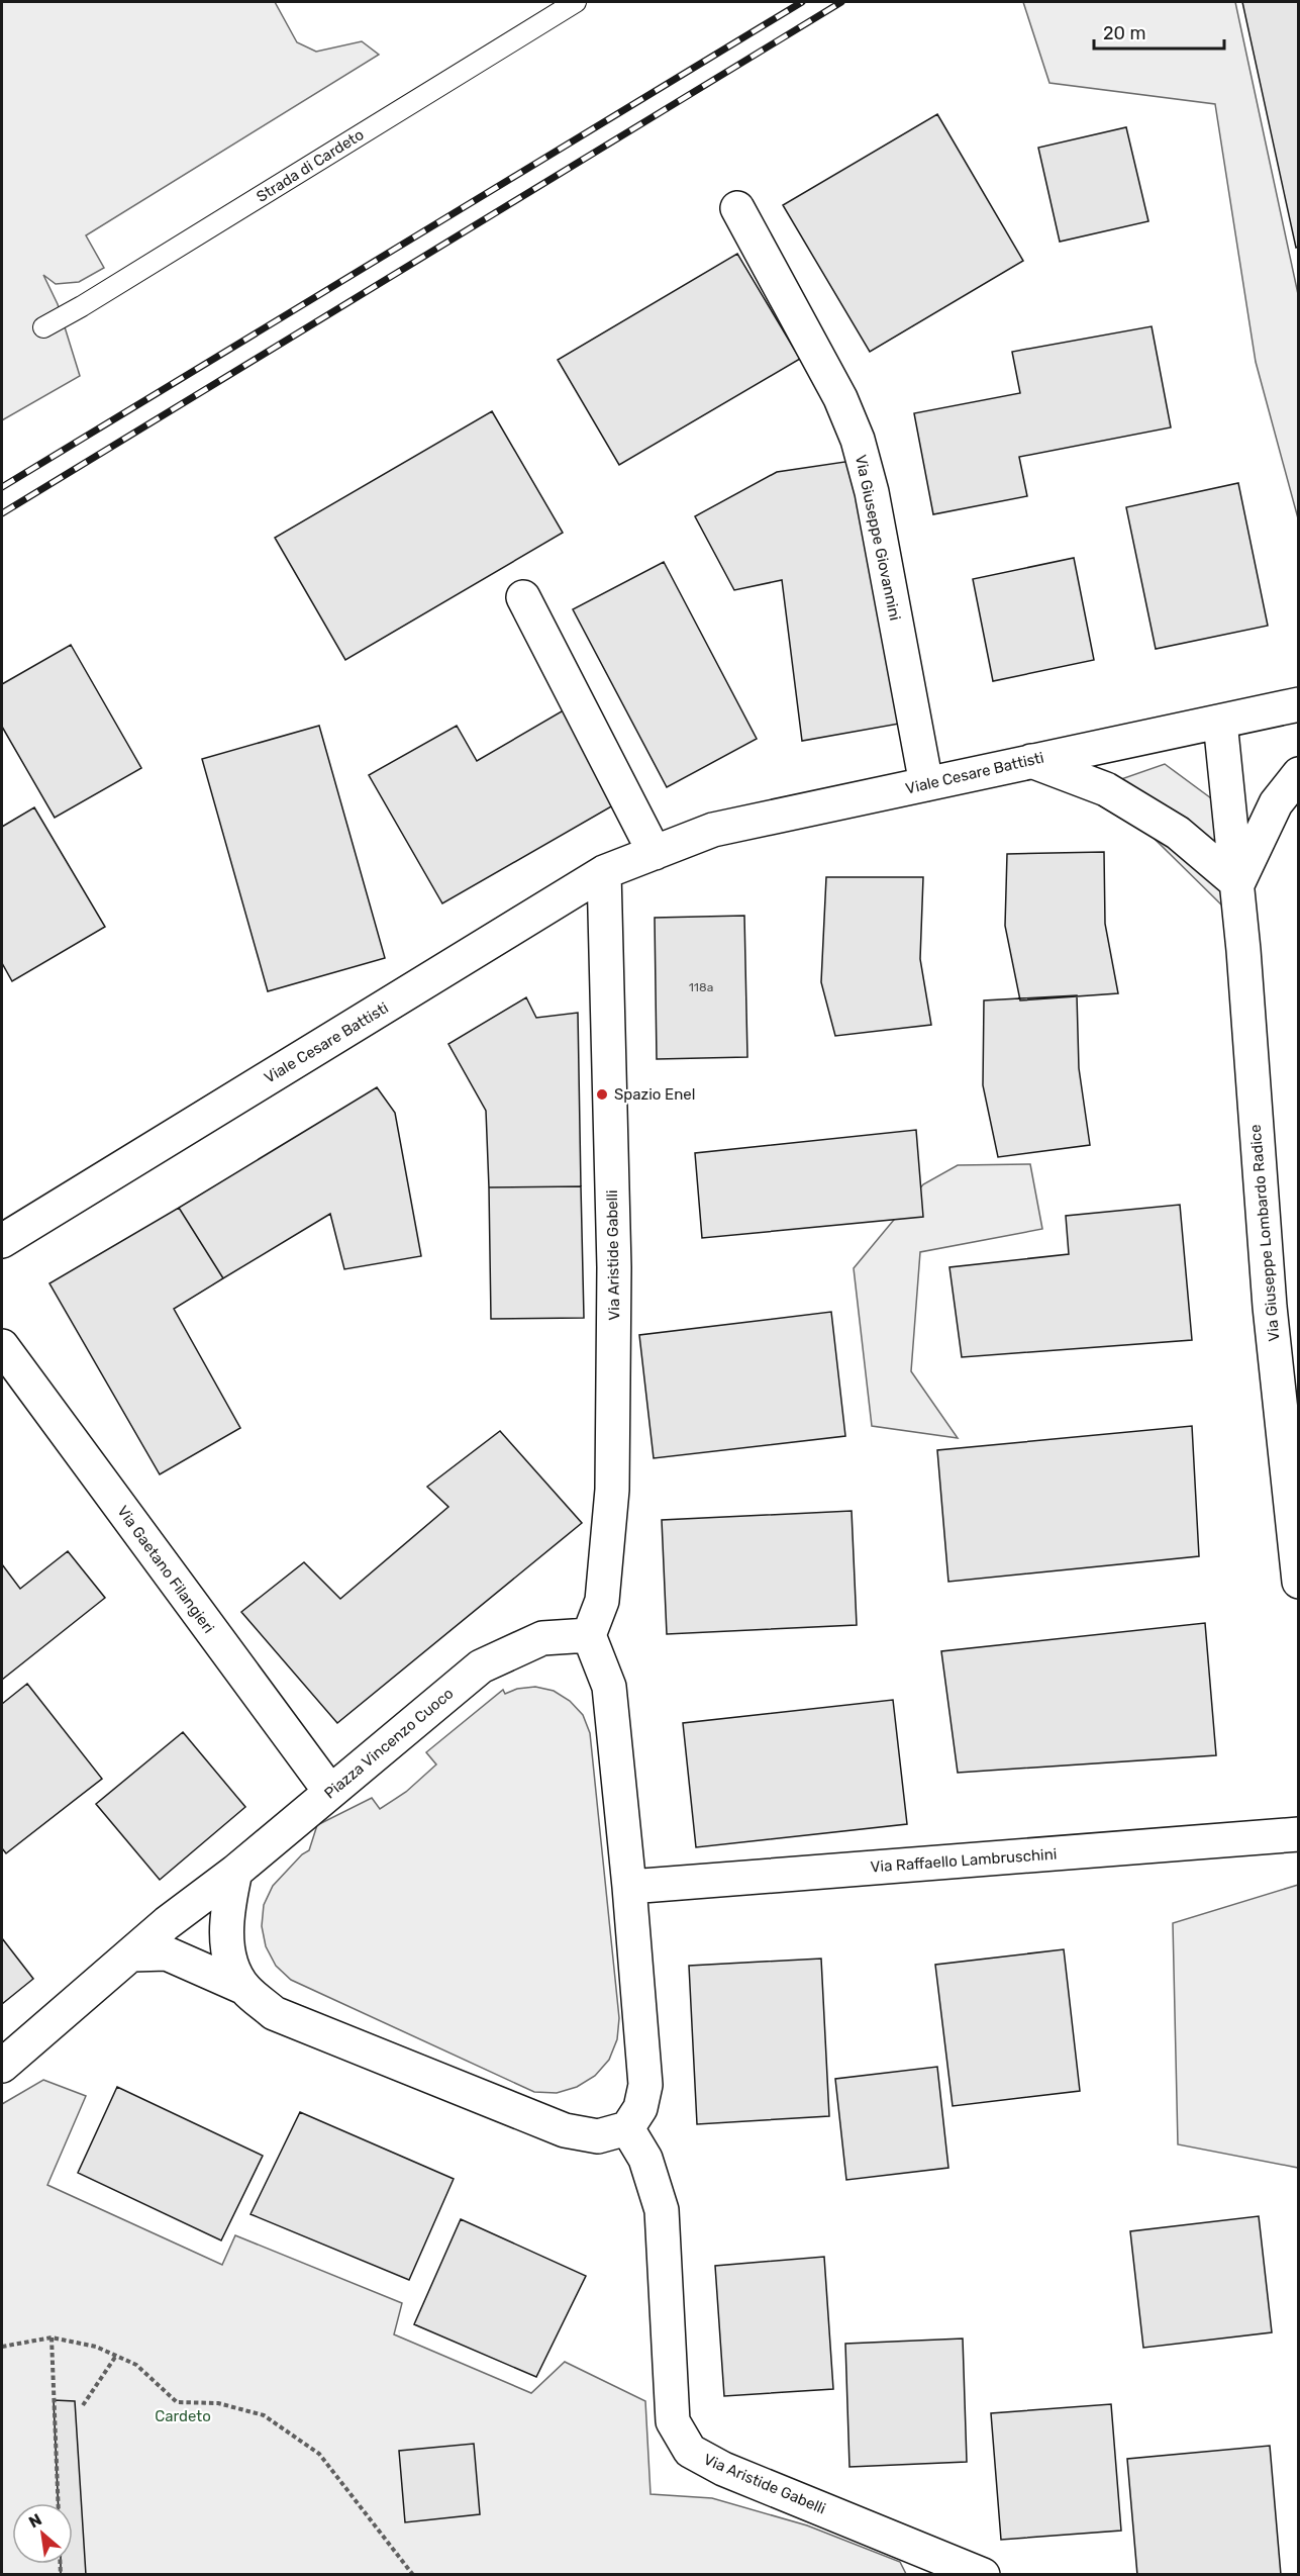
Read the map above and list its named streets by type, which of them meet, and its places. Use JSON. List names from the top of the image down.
{
  "streets": {
    "street": [
      "Via Giuseppe Giovannini",
      "Viale Cesare Battisti",
      "Via Giuseppe Lombardo Radice",
      "Via Aristide Gabelli",
      "Via Gaetano Filangieri",
      "Piazza Vincenzo Cuoco",
      "Via Raffaello Lambruschini"
    ],
    "lane": ["Strada di Cardeto"]
  },
  "crossings": [
    ["Via Giuseppe Giovannini", "Viale Cesare Battisti"],
    ["Viale Cesare Battisti", "Via Giuseppe Lombardo Radice"],
    ["Viale Cesare Battisti", "Via Aristide Gabelli"],
    ["Via Aristide Gabelli", "Piazza Vincenzo Cuoco"],
    ["Via Gaetano Filangieri", "Piazza Vincenzo Cuoco"]
  ],
  "parks": ["Cardeto"],
  "places": ["Spazio Enel"],
  "house_numbers": ["118a"],
  "scale_bar": "20 m",
  "north": "top left"
}
